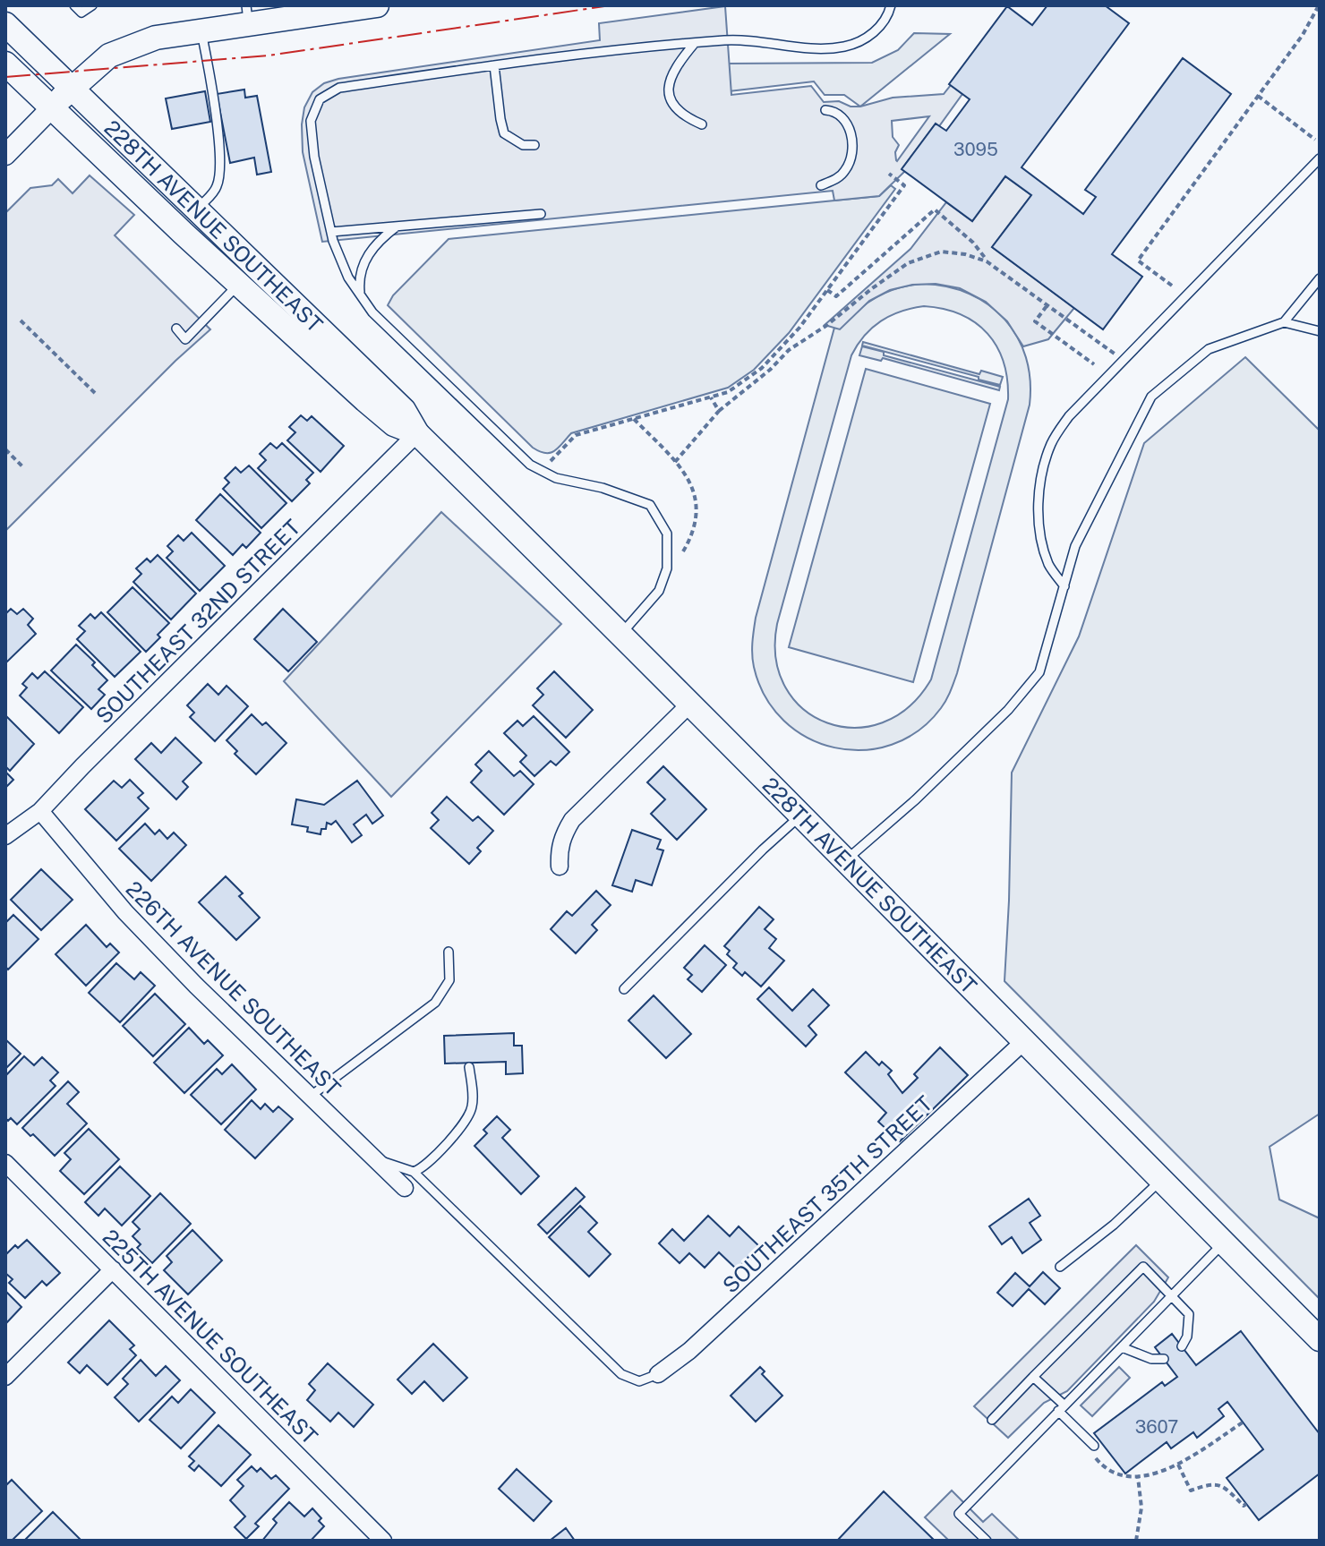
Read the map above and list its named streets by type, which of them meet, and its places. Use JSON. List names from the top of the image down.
{
  "streets": {
    "main road": ["228TH AVENUE SOUTHEAST"],
    "street": [
      "SOUTHEAST 32ND STREET",
      "226TH AVENUE SOUTHEAST",
      "SOUTHEAST 35TH STREET",
      "225TH AVENUE SOUTHEAST"
    ]
  },
  "crossings": [
    ["228TH AVENUE SOUTHEAST", "SOUTHEAST 32ND STREET"],
    ["228TH AVENUE SOUTHEAST", "SOUTHEAST 35TH STREET"],
    ["SOUTHEAST 32ND STREET", "226TH AVENUE SOUTHEAST"]
  ],
  "house_numbers": ["3095", "3607"]
}
